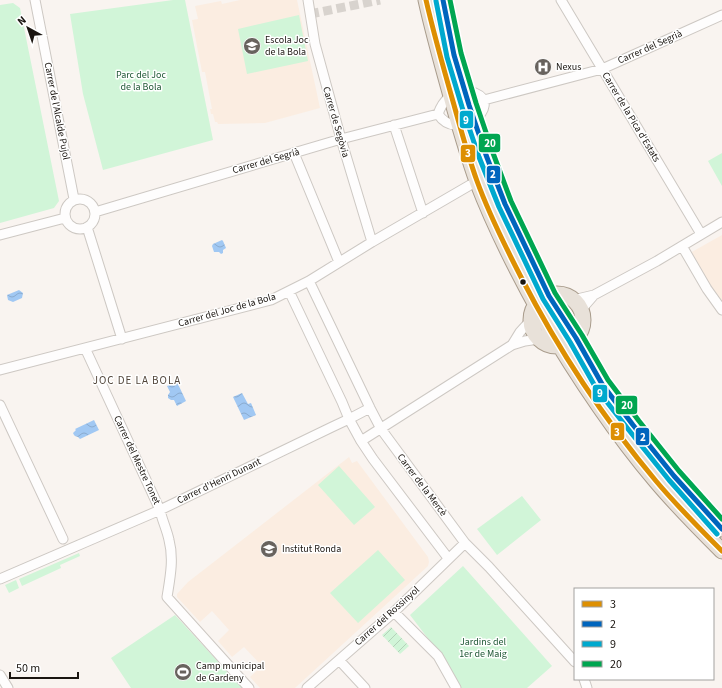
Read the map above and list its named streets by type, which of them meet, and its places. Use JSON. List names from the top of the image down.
{
  "streets": {
    "street": [
      "Carrer del Segrià",
      "Carrer de l'Alcalde Pujol",
      "Carrer de la Pica d'Estats",
      "Carrer de Segòvia",
      "Carrer del Joc de la Bola",
      "Carrer del Mestre Tonet",
      "Carrer d'Henri Dunant",
      "Carrer de la Mercè",
      "Carrer del Rossinyol"
    ]
  },
  "crossings": [
    ["Carrer del Segrià", "Carrer de l'Alcalde Pujol"],
    ["Carrer del Segrià", "Carrer de la Pica d'Estats"],
    ["Carrer del Segrià", "Carrer de Segòvia"],
    ["Carrer de Segòvia", "Carrer del Joc de la Bola"],
    ["Carrer del Joc de la Bola", "Carrer del Mestre Tonet"],
    ["Carrer del Joc de la Bola", "Carrer de la Mercè"],
    ["Carrer del Mestre Tonet", "Carrer d'Henri Dunant"],
    ["Carrer d'Henri Dunant", "Carrer de la Mercè"],
    ["Carrer de la Mercè", "Carrer del Rossinyol"]
  ],
  "districts": ["JOC DE LA BOLA"],
  "parks": ["Parc del Joc de la Bola", "Jardins del 1er de Maig"],
  "places": {
    "school or university": ["Escola Joc de la Bola", "Institut Ronda"],
    "hospital": ["Nexus"],
    "sports": ["Camp municipal de Gardeny"]
  },
  "lines": [
    "transit line 3",
    "transit line 2",
    "transit line 20",
    "transit line 9"
  ],
  "legend": [
    "3",
    "2",
    "9",
    "20"
  ],
  "scale_bar": "50 m",
  "north": "top left"
}
